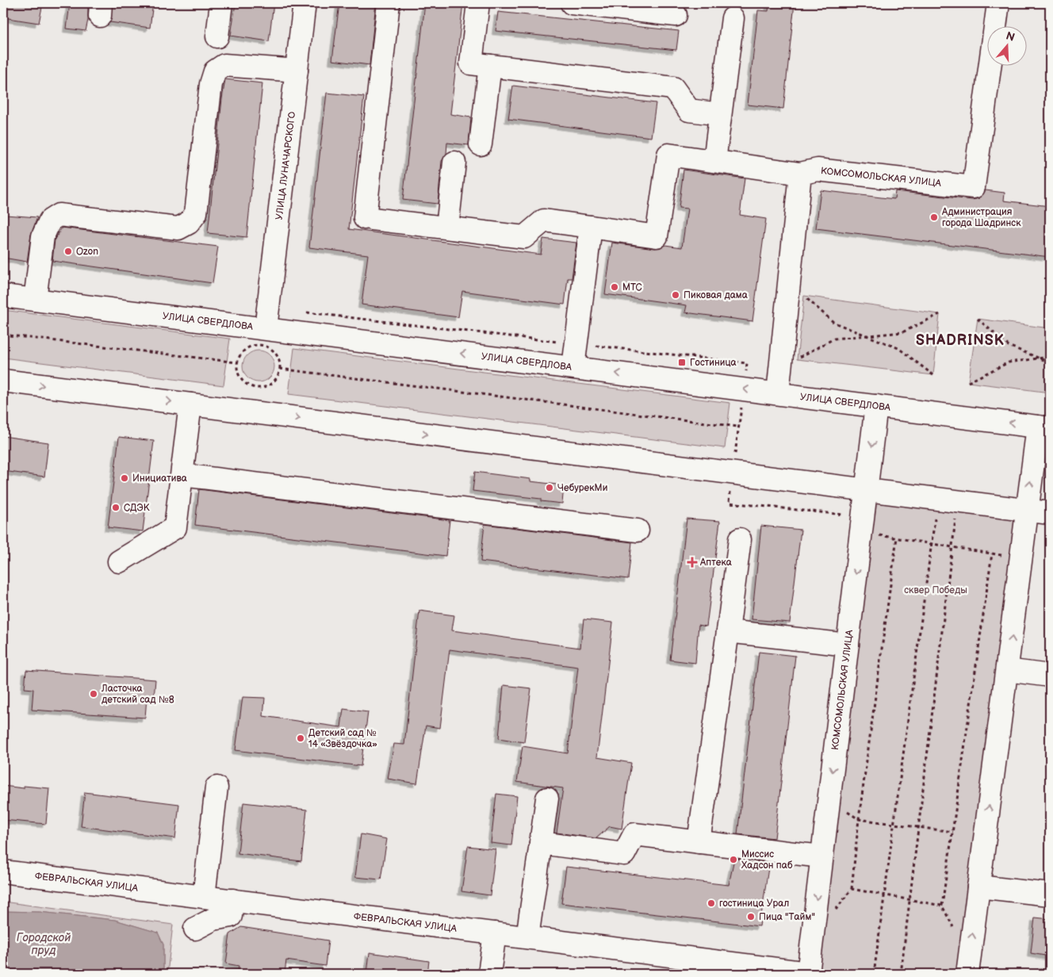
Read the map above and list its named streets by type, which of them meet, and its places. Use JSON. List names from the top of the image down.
{
  "streets": {
    "main road": [
      "УЛИЦА ЛУНАЧАРСКОГО",
      "КОМСОМОЛЬСКАЯ УЛИЦА",
      "УЛИЦА СВЕРДЛОВА",
      "ФЕВРАЛЬСКАЯ УЛИЦА"
    ]
  },
  "crossings": [
    ["УЛИЦА ЛУНАЧАРСКОГО", "УЛИЦА СВЕРДЛОВА"],
    ["КОМСОМОЛЬСКАЯ УЛИЦА", "УЛИЦА СВЕРДЛОВА"],
    ["КОМСОМОЛЬСКАЯ УЛИЦА", "ФЕВРАЛЬСКАЯ УЛИЦА"]
  ],
  "districts": ["SHADRINSK"],
  "water": ["Городской пруд"],
  "parks": ["сквер Победы"],
  "places": {
    "other": [
      "Администрация города Шадринск",
      "Ozon",
      "МТС",
      "Пиковая дама",
      "Инициатива",
      "ЧебурекМи",
      "СДЭК",
      "Ласточка детский сад №8",
      "Детский сад № 14 «Звёздочка»",
      "Миссис Хадсон паб",
      "гостиница Урал",
      "Пица \"Тайм\""
    ],
    "transit": ["Гостиница"],
    "health": ["Аптека"]
  },
  "north": "top"
}
